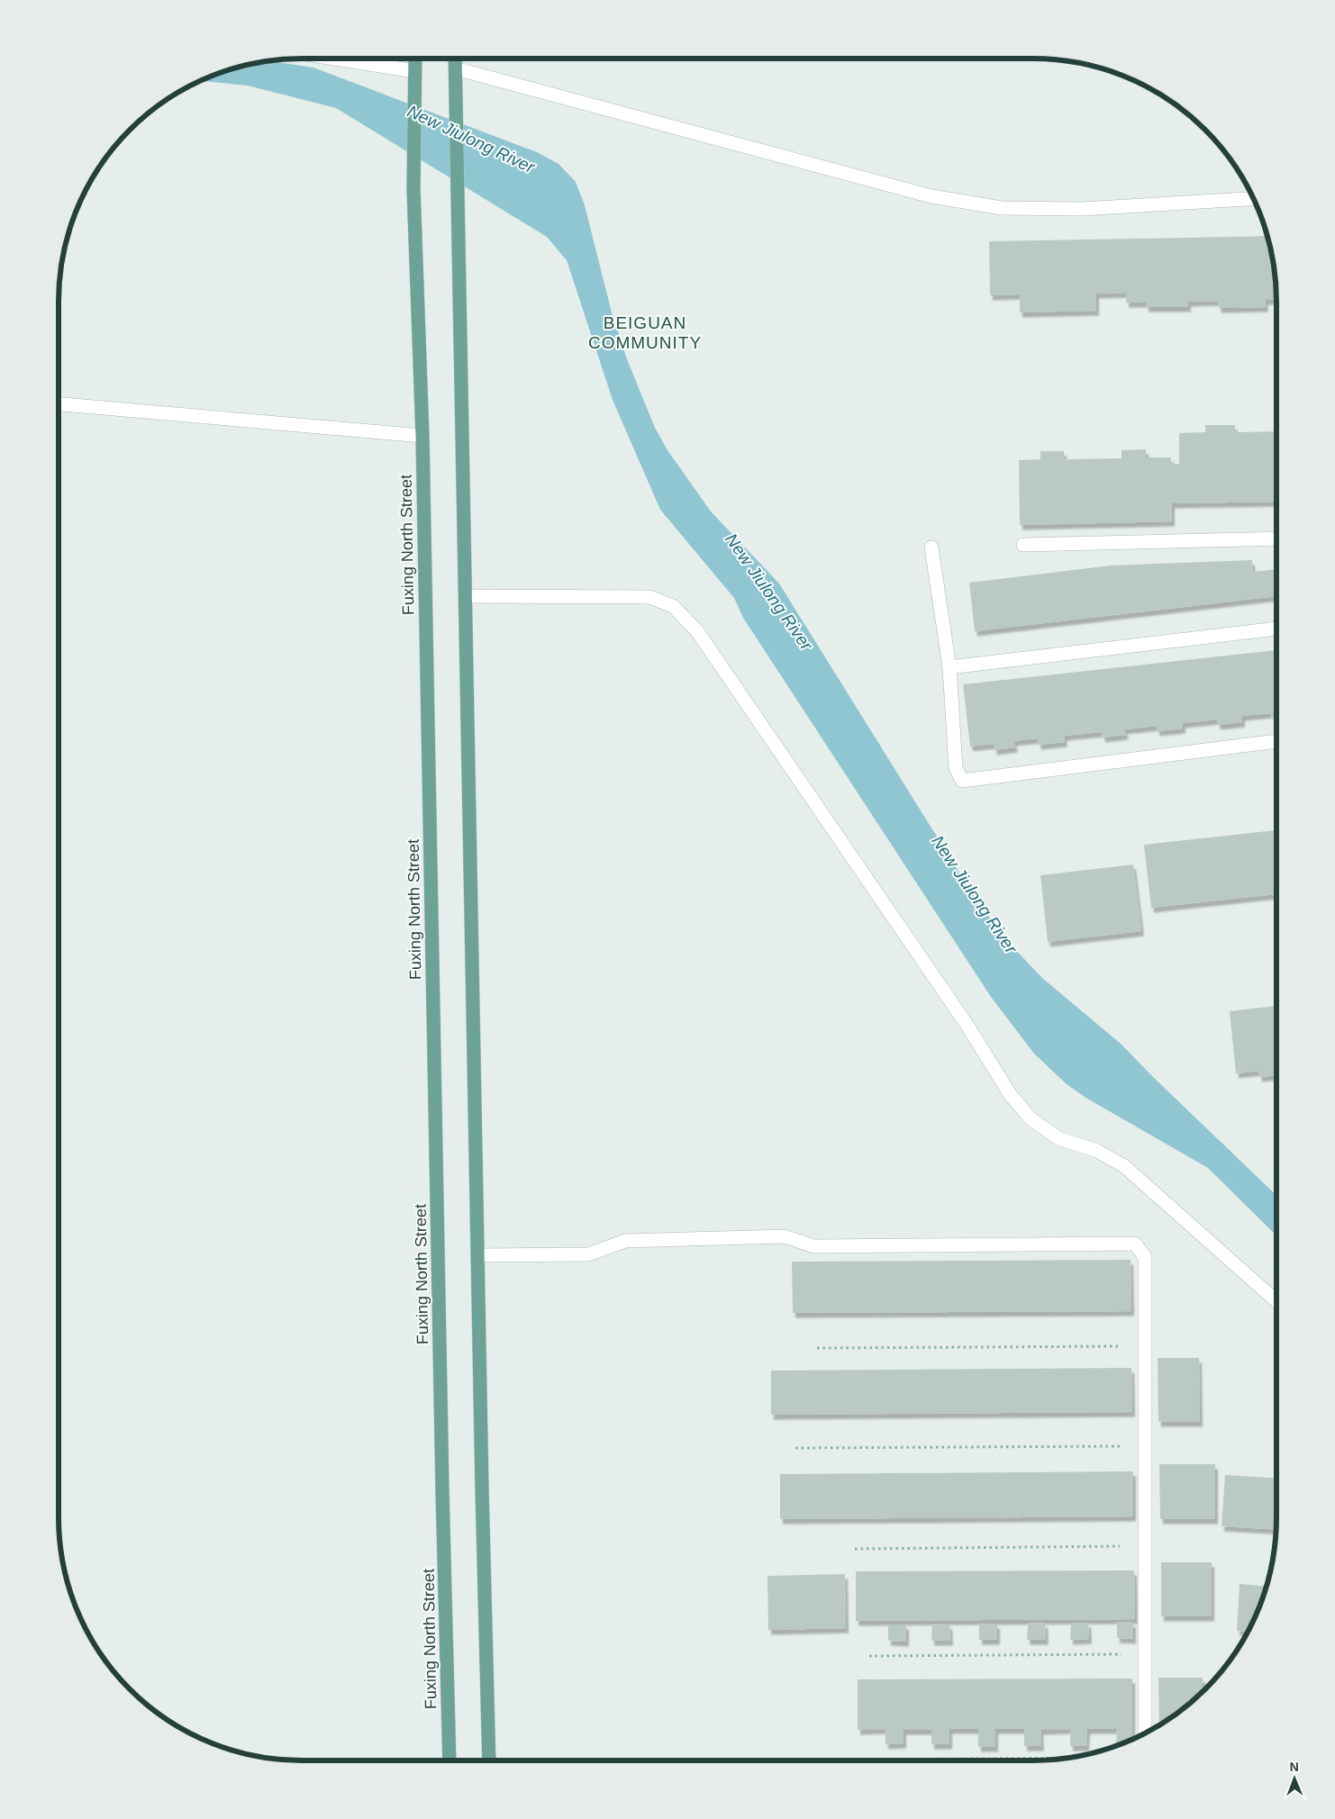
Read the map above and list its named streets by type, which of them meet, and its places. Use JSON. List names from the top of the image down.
{
  "streets": {
    "main road": ["Fuxing North Street"]
  },
  "districts": ["BEIGUAN COMMUNITY"],
  "water": ["New Jiulong River"],
  "north": "top"
}
